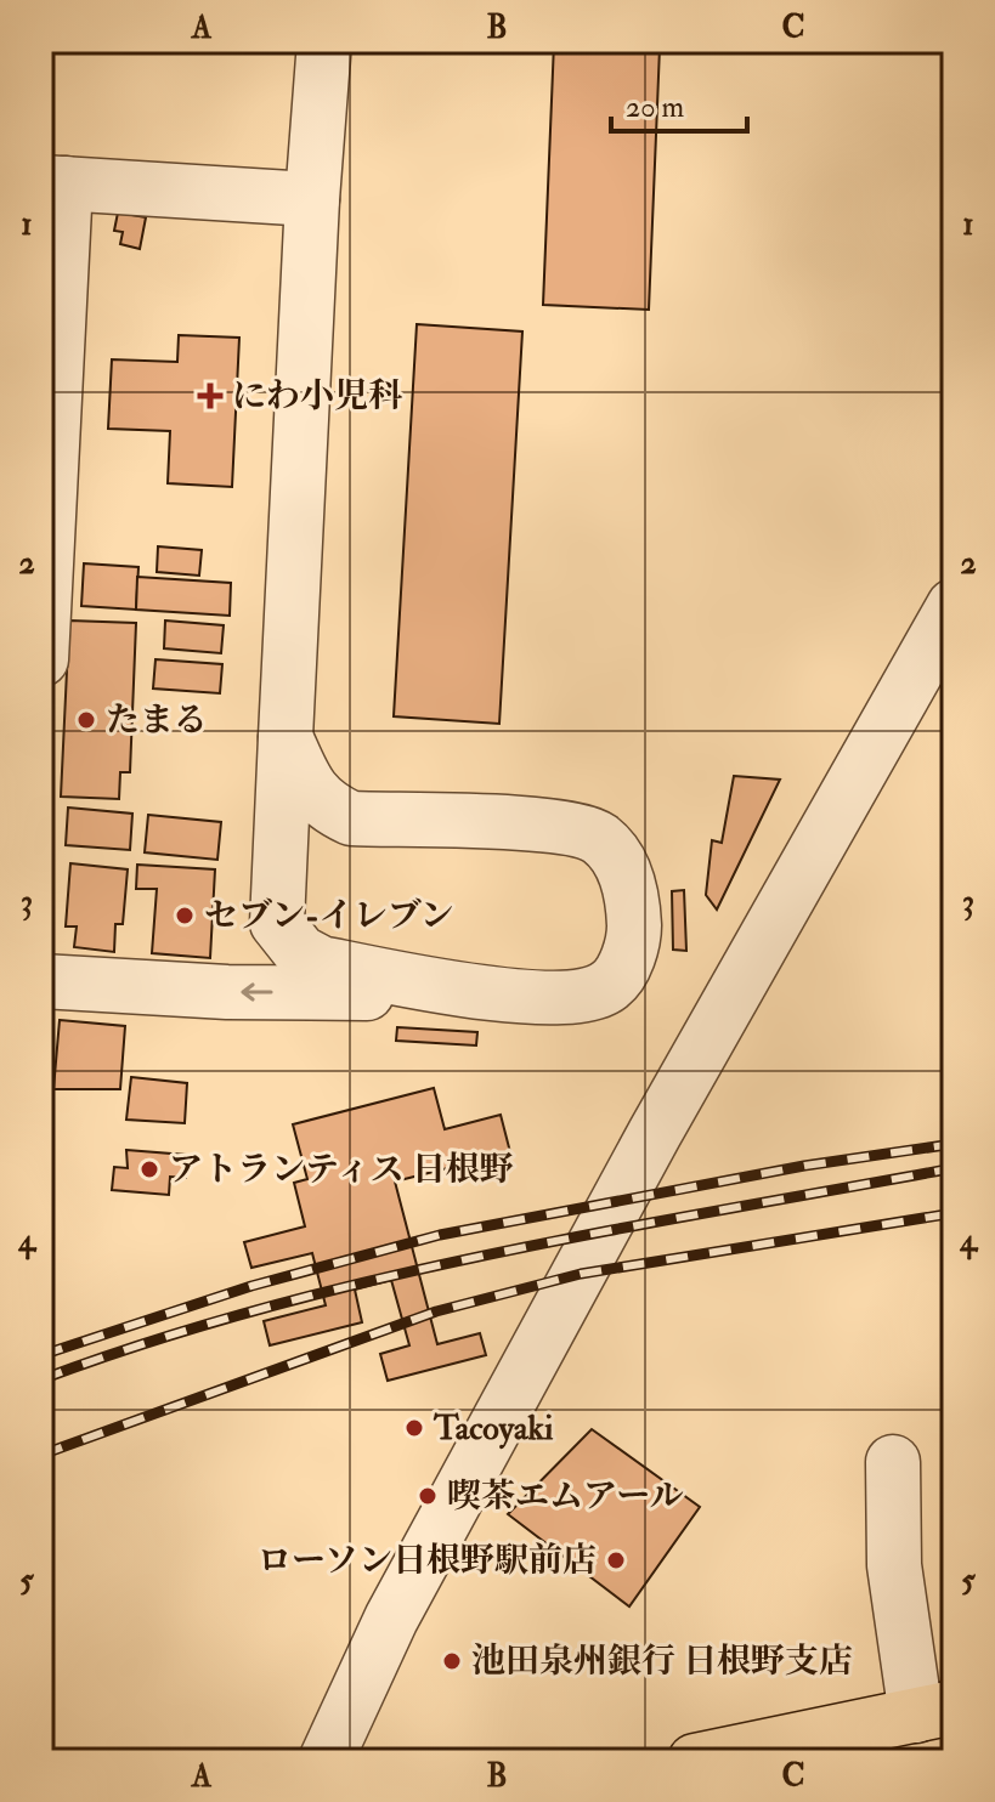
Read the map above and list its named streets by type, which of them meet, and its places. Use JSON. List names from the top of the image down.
{
  "places": {
    "health": ["にわ小児科"],
    "other": [
      "たまる",
      "セブン-イレブン",
      "アトランティス 日根野",
      "Tacoyaki",
      "喫茶エムアール",
      "ローソン日根野駅前店",
      "池田泉州銀行 日根野支店"
    ]
  },
  "scale_bar": "20 m",
  "grid": {
    "columns": ["A", "B", "C"],
    "rows": [
      "1",
      "2",
      "3",
      "4",
      "5"
    ]
  }
}
